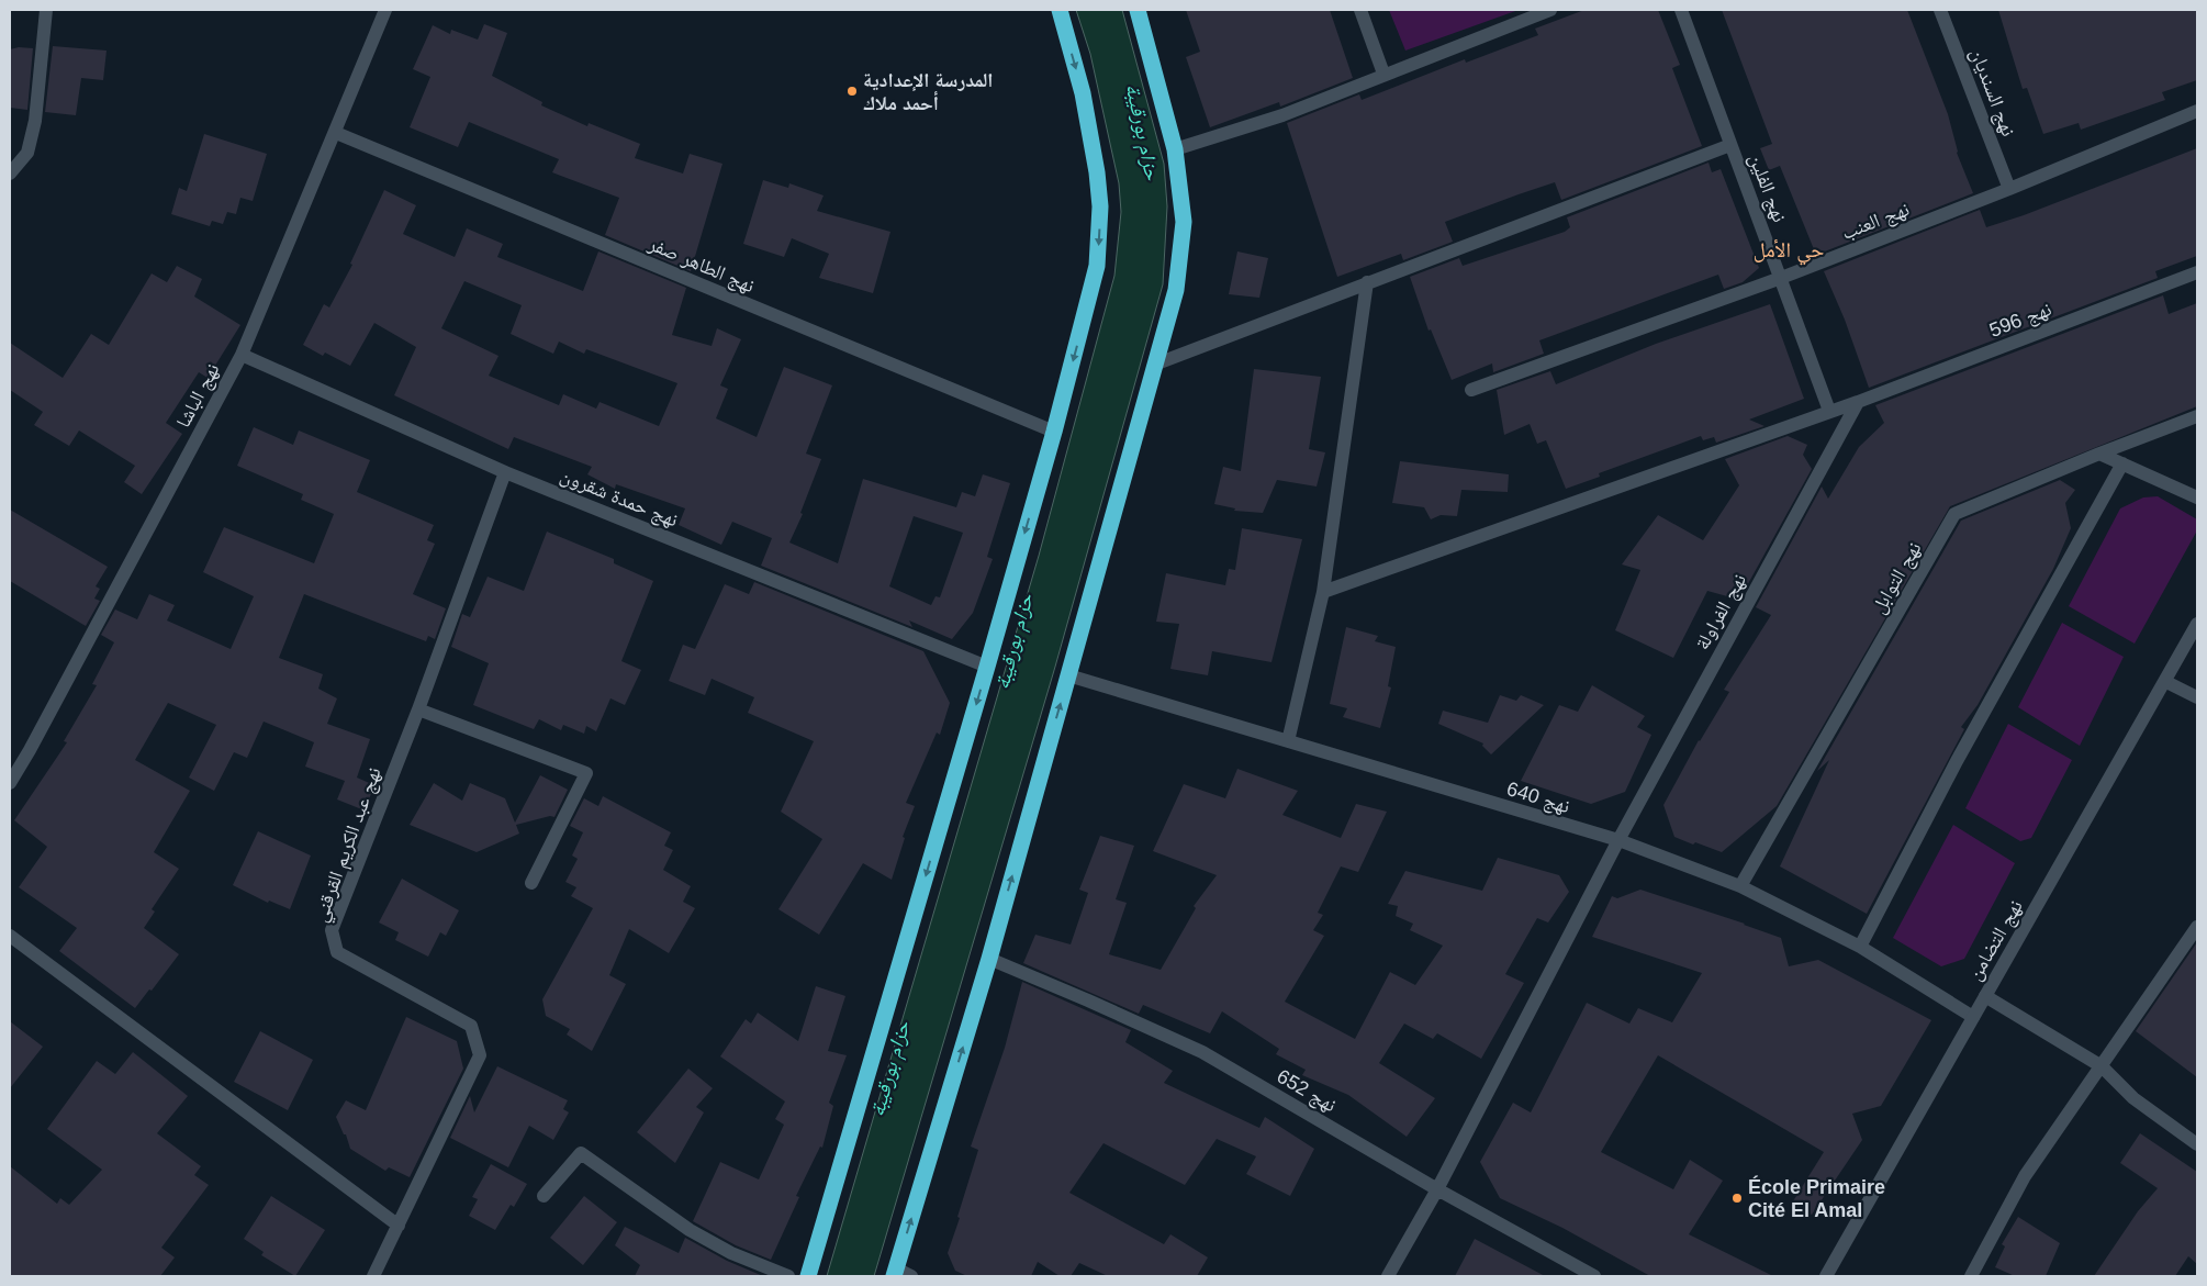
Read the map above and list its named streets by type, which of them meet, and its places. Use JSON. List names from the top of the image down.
{
  "streets": {
    "street": [
      "نهج السنديان",
      "نهج الفلين",
      "نهج العنب",
      "نهج الطاهر صفر",
      "نهج 596",
      "نهج الباشا",
      "نهج حمدة شقرون",
      "نهج التوابل",
      "نهج الفراولة",
      "نهج 640",
      "نهج عبد الكريم القرقني",
      "نهج التضامن",
      "نهج 652"
    ]
  },
  "crossings": [
    ["نهج السنديان", "نهج العنب"],
    ["نهج الفلين", "نهج العنب"],
    ["نهج الفلين", "نهج 596"],
    ["نهج الطاهر صفر", "نهج الباشا"],
    ["نهج 596", "نهج الفراولة"],
    ["نهج الباشا", "نهج حمدة شقرون"],
    ["نهج حمدة شقرون", "نهج عبد الكريم القرقني"],
    ["نهج التوابل", "نهج 640"],
    ["نهج الفراولة", "نهج 640"],
    ["نهج الفراولة", "نهج 652"],
    ["نهج 640", "نهج التضامن"]
  ],
  "districts": ["حي الأمل"],
  "water": ["حزام بورقيبة"],
  "places": ["المدرسة الإعدادية أحمد ملاك", "École Primaire Cité El Amal"]
}
